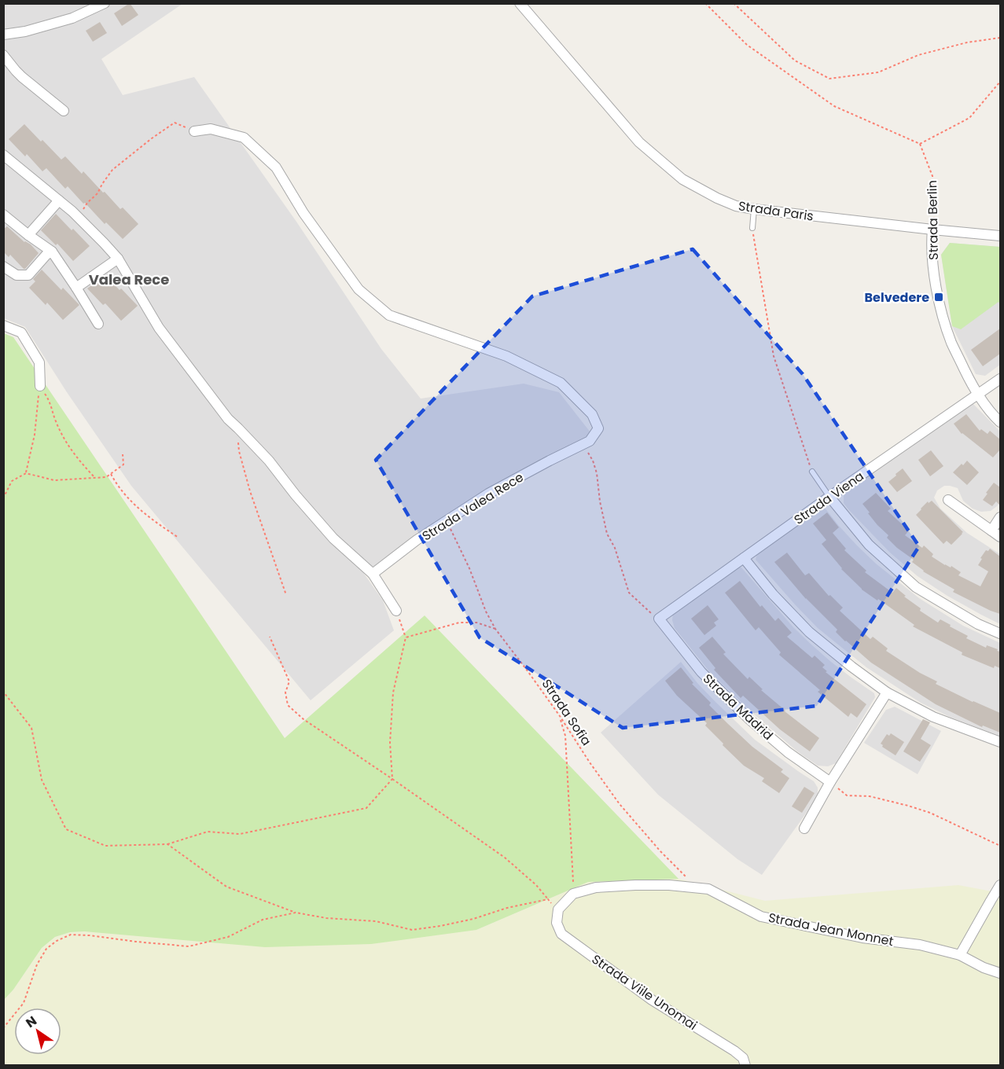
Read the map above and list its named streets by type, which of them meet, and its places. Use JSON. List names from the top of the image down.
{
  "streets": {
    "street": [
      "Strada Paris",
      "Strada Berlin",
      "Strada Viena",
      "Strada Valea Rece",
      "Strada Madrid",
      "Strada Jean Monnet",
      "Strada Viile Unomai"
    ],
    "path": ["Strada Sofia"]
  },
  "crossings": [
    ["Strada Paris", "Strada Berlin"],
    ["Strada Berlin", "Strada Viena"],
    ["Strada Viena", "Strada Madrid"],
    ["Strada Valea Rece", "Strada Sofia"]
  ],
  "districts": ["Valea Rece"],
  "places": {
    "transit": ["Belvedere"]
  },
  "north": "top left"
}
